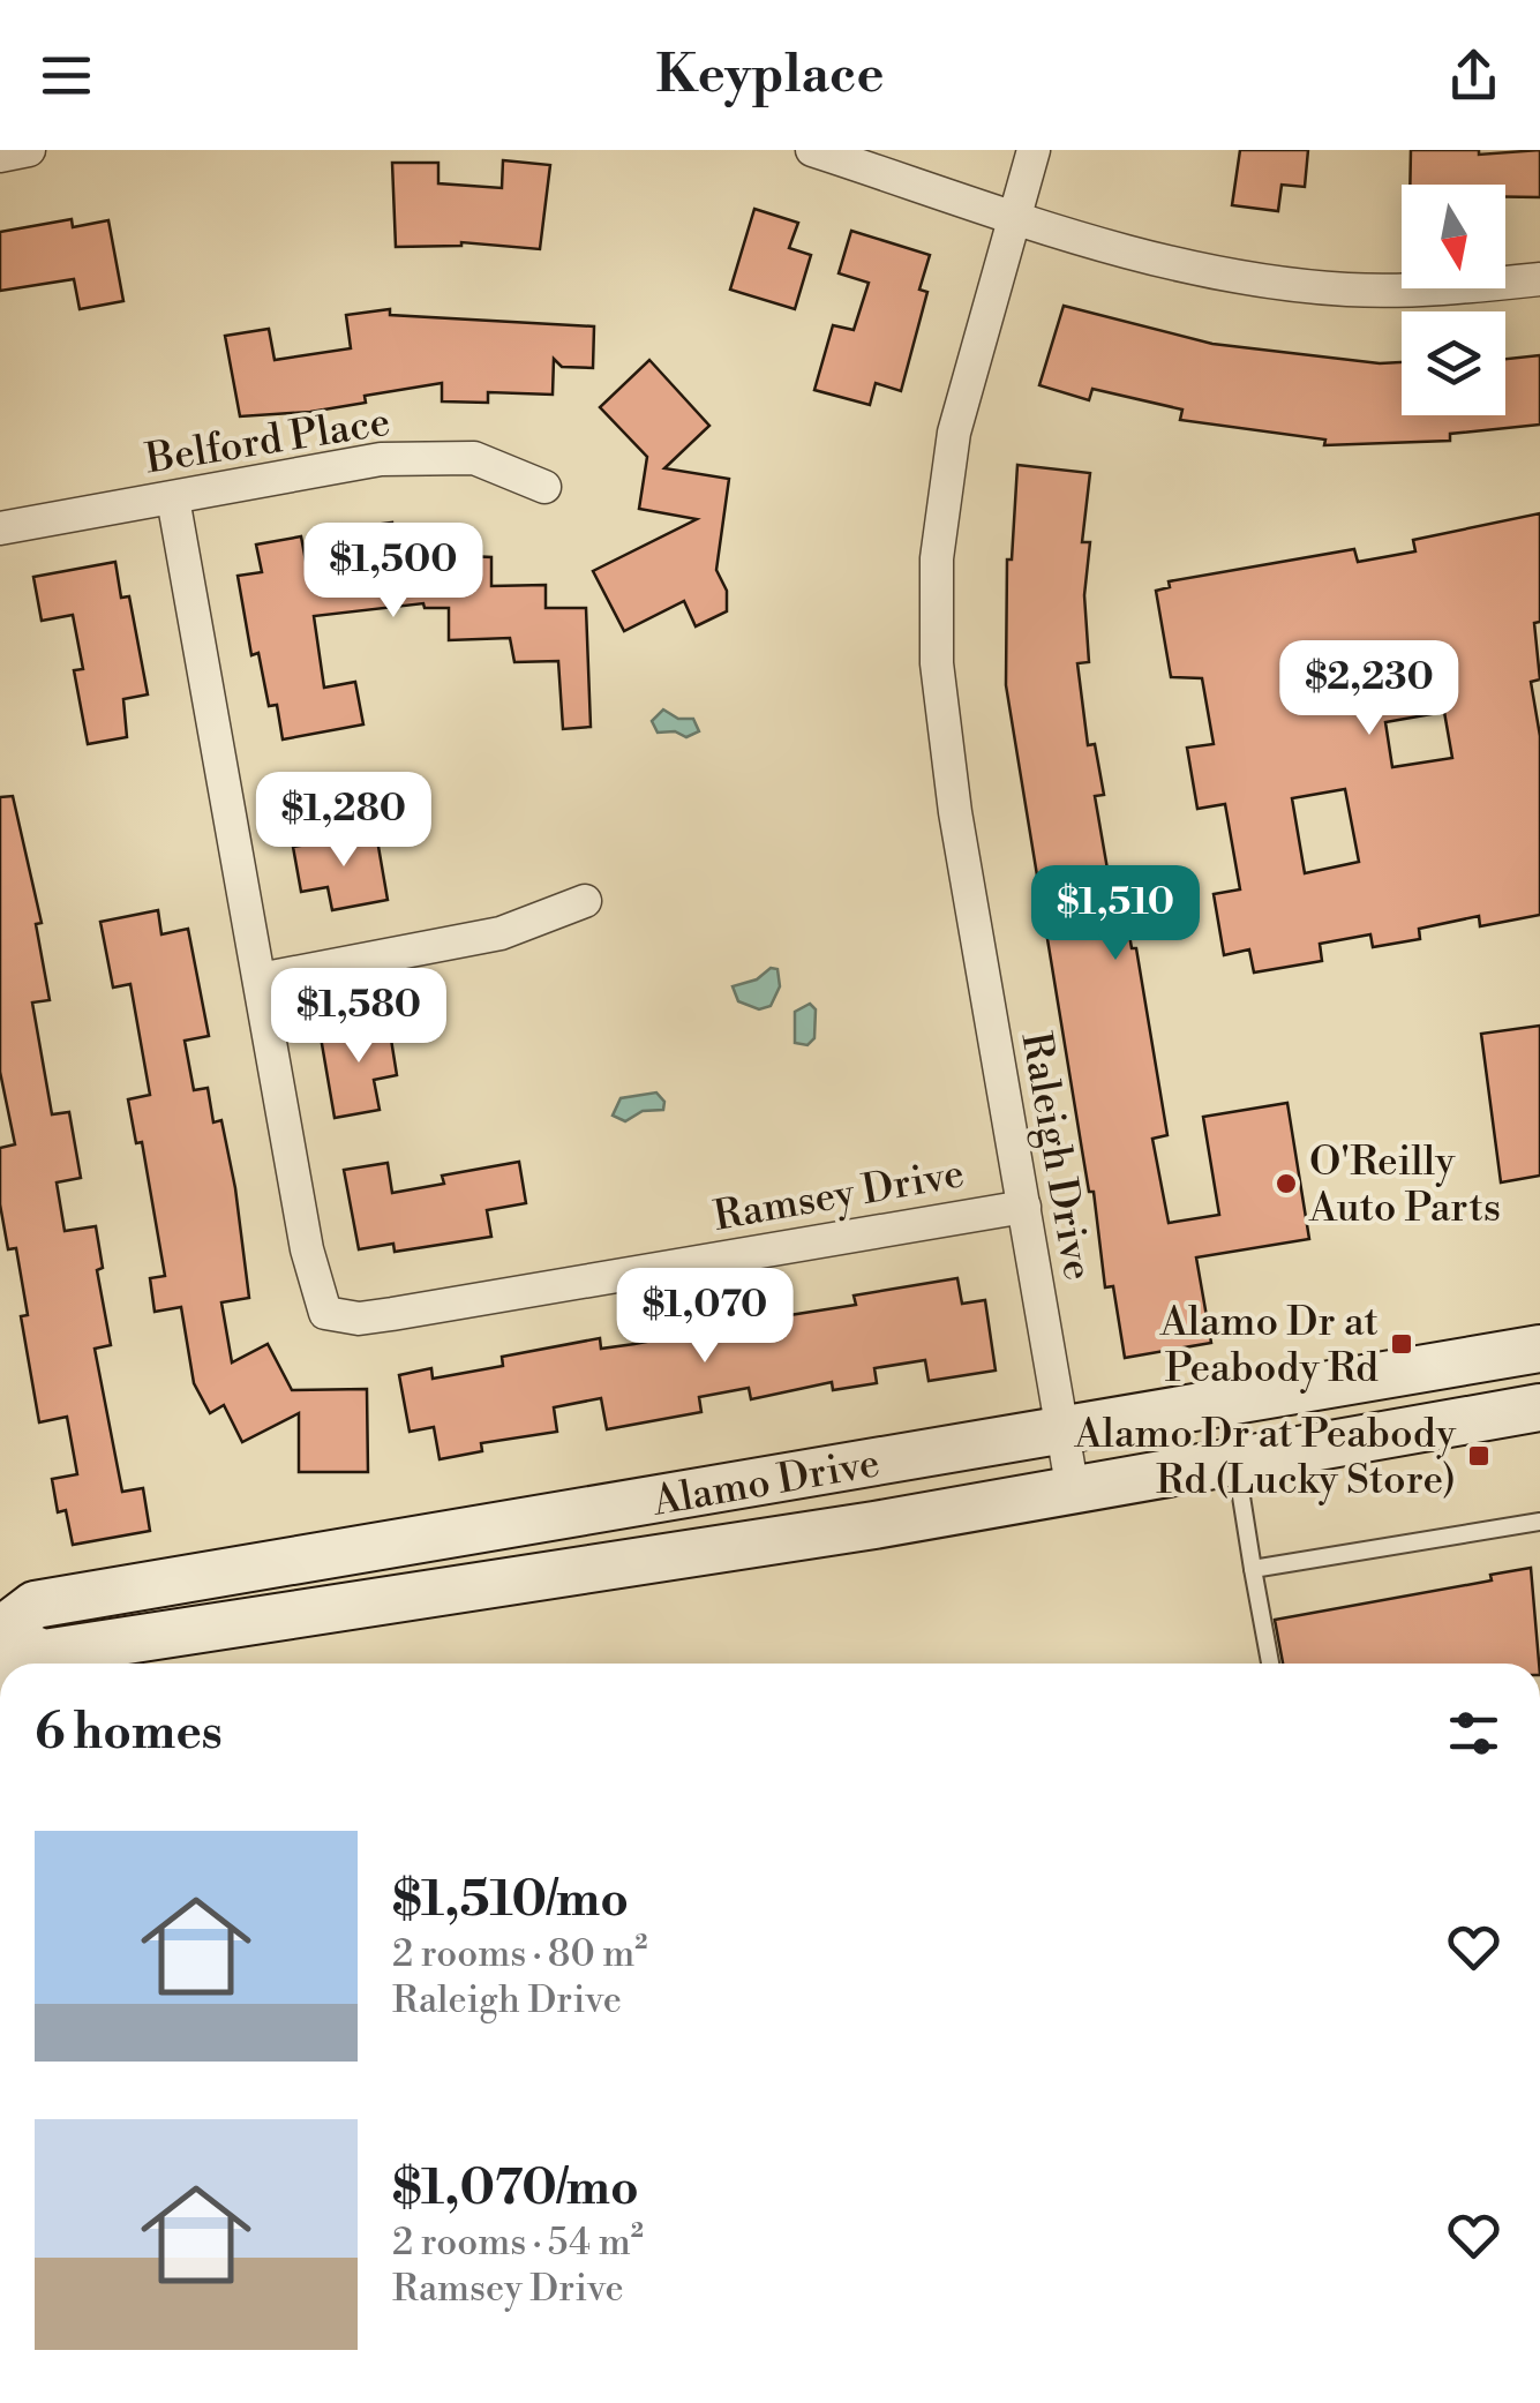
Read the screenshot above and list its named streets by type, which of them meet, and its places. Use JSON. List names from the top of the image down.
{
  "streets": {
    "main road": ["Alamo Drive"],
    "street": ["Belford Place", "Raleigh Drive", "Ramsey Drive"]
  },
  "crossings": [
    ["Belford Place", "Ramsey Drive"],
    ["Raleigh Drive", "Ramsey Drive"],
    ["Raleigh Drive", "Alamo Drive"]
  ],
  "places": {
    "other": ["O'Reilly Auto Parts"],
    "transit": ["Alamo Dr at Peabody Rd", "Alamo Dr at Peabody Rd (Lucky Store)"]
  },
  "north": "bottom",
  "page": {
    "header": "Keyplace",
    "price": [
      "$1,500",
      "$2,230",
      "$1,280",
      "$1,510",
      "$1,580",
      "$1,070"
    ],
    "heading": "6 homes",
    "list": [
      {
        "name": "$1,510/mo",
        "note": "2 rooms · 80 m² · Raleigh Drive"
      },
      {
        "name": "$1,070/mo",
        "note": "2 rooms · 54 m² · Ramsey Drive"
      }
    ]
  }
}
